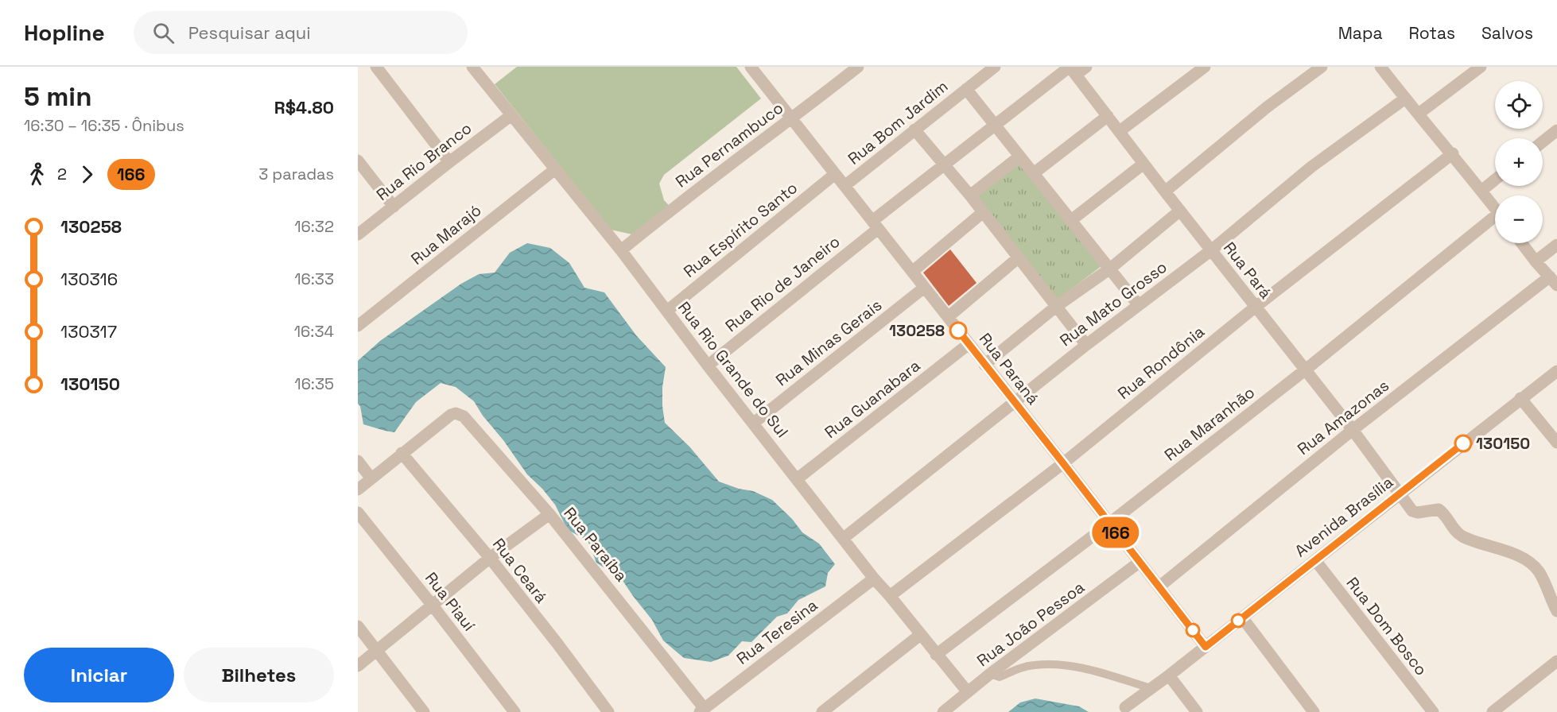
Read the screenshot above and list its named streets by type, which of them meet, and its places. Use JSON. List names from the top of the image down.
{
  "streets": {
    "street": [
      "Rua Bom Jardim",
      "Rua Pernambuco",
      "Rua Rio Branco",
      "Rua Espírito Santo",
      "Rua Marajó",
      "Rua Pará",
      "Rua Rio de Janeiro",
      "Rua Mato Grosso",
      "Rua Minas Gerais",
      "Rua Rondônia",
      "Rua Paraná",
      "Rua Rio Grande do Sul",
      "Rua Guanabara",
      "Rua Amazonas",
      "Rua Maranhão",
      "Avenida Brasília",
      "Rua Paraíba",
      "Rua Ceará",
      "Rua Piauí",
      "Rua João Pessoa",
      "Rua Dom Bosco",
      "Rua Teresina"
    ]
  },
  "crossings": [
    ["Rua Bom Jardim", "Rua Paraná"],
    ["Rua Pernambuco", "Rua Paraná"],
    ["Rua Pernambuco", "Rua Rio Grande do Sul"],
    ["Rua Rio Branco", "Rua Rio Grande do Sul"],
    ["Rua Espírito Santo", "Rua Paraná"],
    ["Rua Espírito Santo", "Rua Rio Grande do Sul"],
    ["Rua Marajó", "Rua Rio Grande do Sul"],
    ["Rua Pará", "Rua Rio de Janeiro"],
    ["Rua Pará", "Rua Mato Grosso"],
    ["Rua Pará", "Rua Rondônia"],
    ["Rua Pará", "Rua Amazonas"],
    ["Rua Pará", "Rua Maranhão"],
    ["Rua Pará", "Avenida Brasília"],
    ["Rua Rio de Janeiro", "Rua Paraná"],
    ["Rua Rio de Janeiro", "Rua Rio Grande do Sul"],
    ["Rua Mato Grosso", "Rua Paraná"],
    ["Rua Mato Grosso", "Rua Rio Grande do Sul"],
    ["Rua Minas Gerais", "Rua Paraná"],
    ["Rua Minas Gerais", "Rua Rio Grande do Sul"],
    ["Rua Rondônia", "Rua Paraná"],
    ["Rua Rondônia", "Rua Rio Grande do Sul"],
    ["Rua Paraná", "Rua Guanabara"],
    ["Rua Paraná", "Rua Amazonas"],
    ["Rua Paraná", "Rua Maranhão"],
    ["Rua Paraná", "Avenida Brasília"],
    ["Rua Paraná", "Rua João Pessoa"],
    ["Rua Rio Grande do Sul", "Rua Guanabara"],
    ["Rua Rio Grande do Sul", "Rua Maranhão"],
    ["Rua Rio Grande do Sul", "Rua João Pessoa"],
    ["Rua Rio Grande do Sul", "Rua Teresina"],
    ["Avenida Brasília", "Rua Dom Bosco"],
    ["Rua Paraíba", "Rua Ceará"],
    ["Rua Paraíba", "Rua Teresina"]
  ],
  "places": ["130258", "130150"],
  "lines": ["bus line 166"],
  "page": {
    "header": "Hopline",
    "search": "Pesquisar aqui",
    "nav": ["Mapa", "Rotas", "Salvos"],
    "heading": ["5 min", "16:30 – 16:35 · Ônibus", "R$4.80"],
    "on_map": "166",
    "map_buttons": ["+", "−"],
    "legs": ["2", "166", "3 paradas"],
    "list": [
      {
        "name": "130258",
        "value": "16:32"
      },
      {
        "name": "130316",
        "value": "16:33"
      },
      {
        "name": "130317",
        "value": "16:34"
      },
      {
        "name": "130150",
        "value": "16:35"
      }
    ],
    "buttons": ["Iniciar", "Bilhetes"]
  }
}
